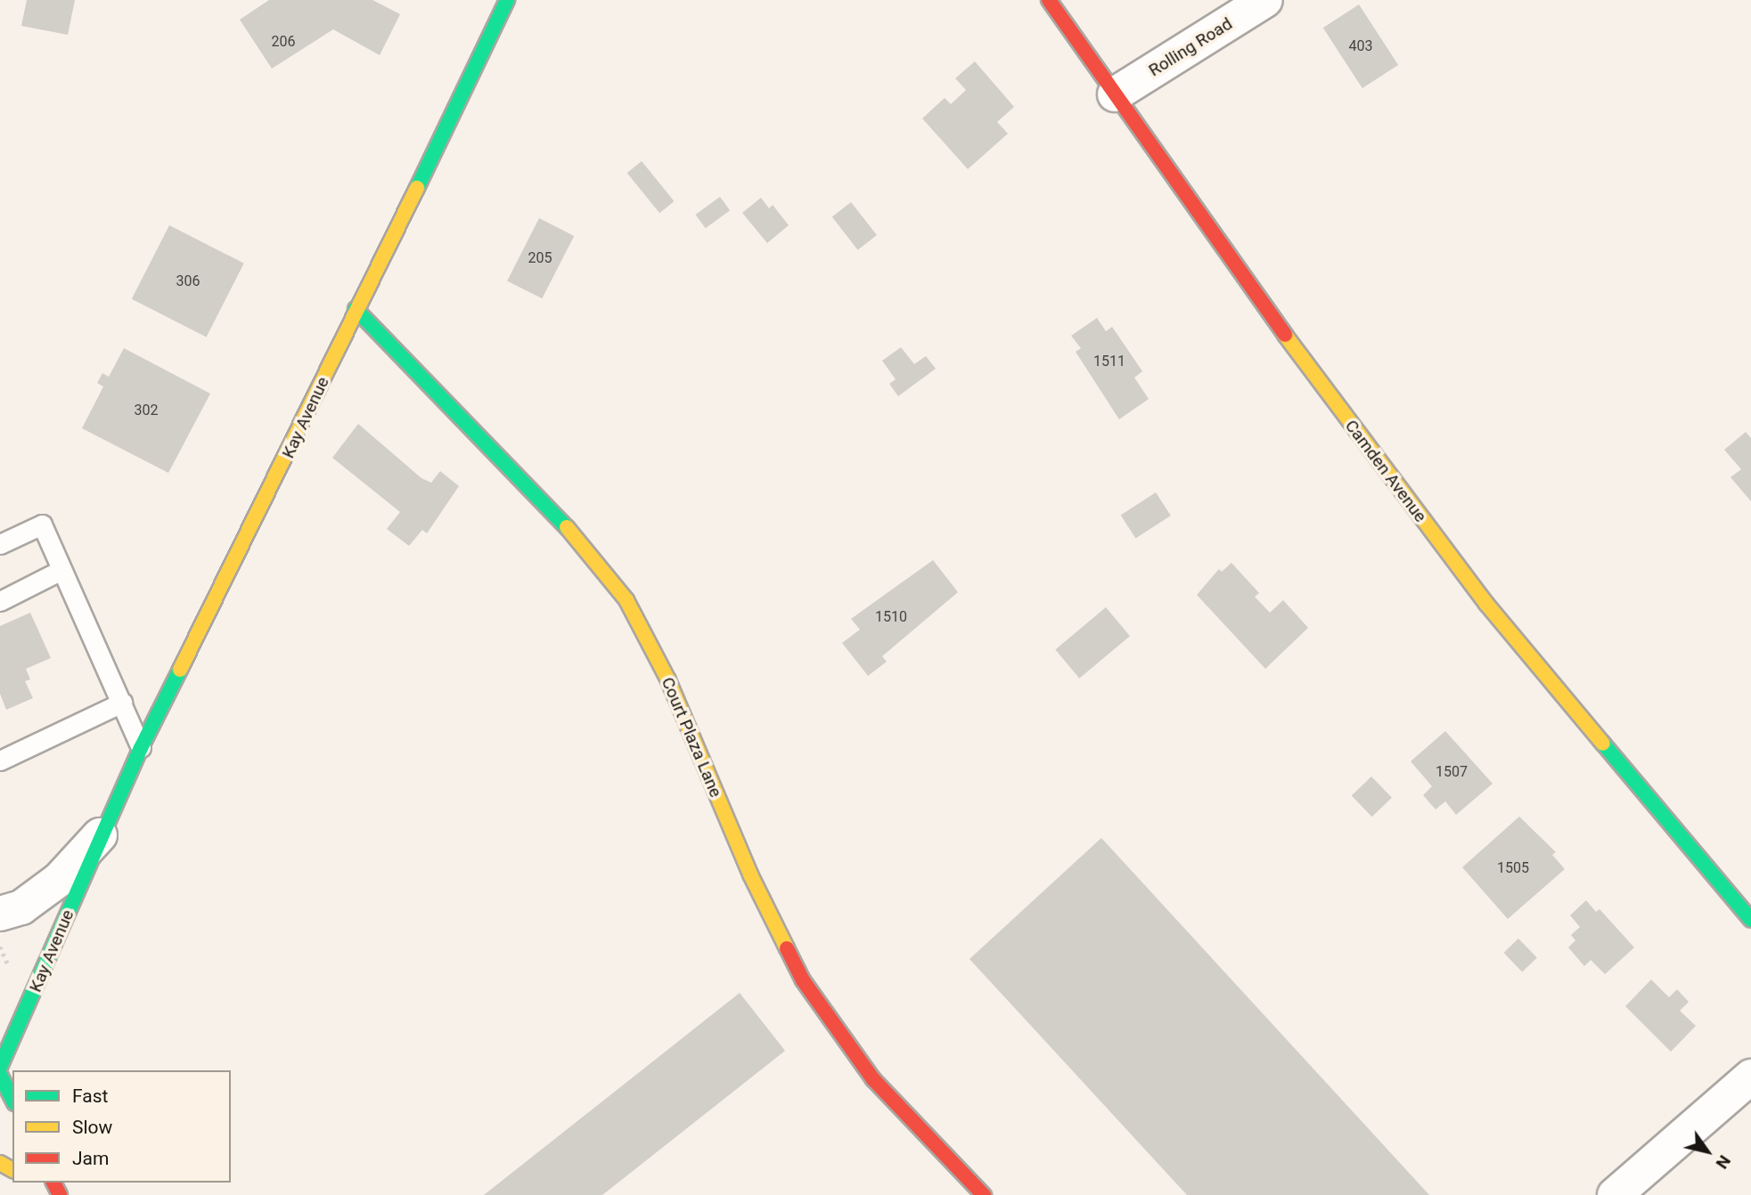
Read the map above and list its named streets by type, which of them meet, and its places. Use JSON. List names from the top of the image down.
{
  "streets": {
    "street": [
      "Rolling Road",
      "Kay Avenue",
      "Camden Avenue",
      "Court Plaza Lane"
    ]
  },
  "crossings": [
    ["Rolling Road", "Camden Avenue"],
    ["Kay Avenue", "Court Plaza Lane"]
  ],
  "house_numbers": [
    "206",
    "403",
    "205",
    "306",
    "1511",
    "302",
    "1510",
    "1507",
    "1505"
  ],
  "legend": ["Fast", "Slow", "Jam"],
  "north": "bottom right"
}
